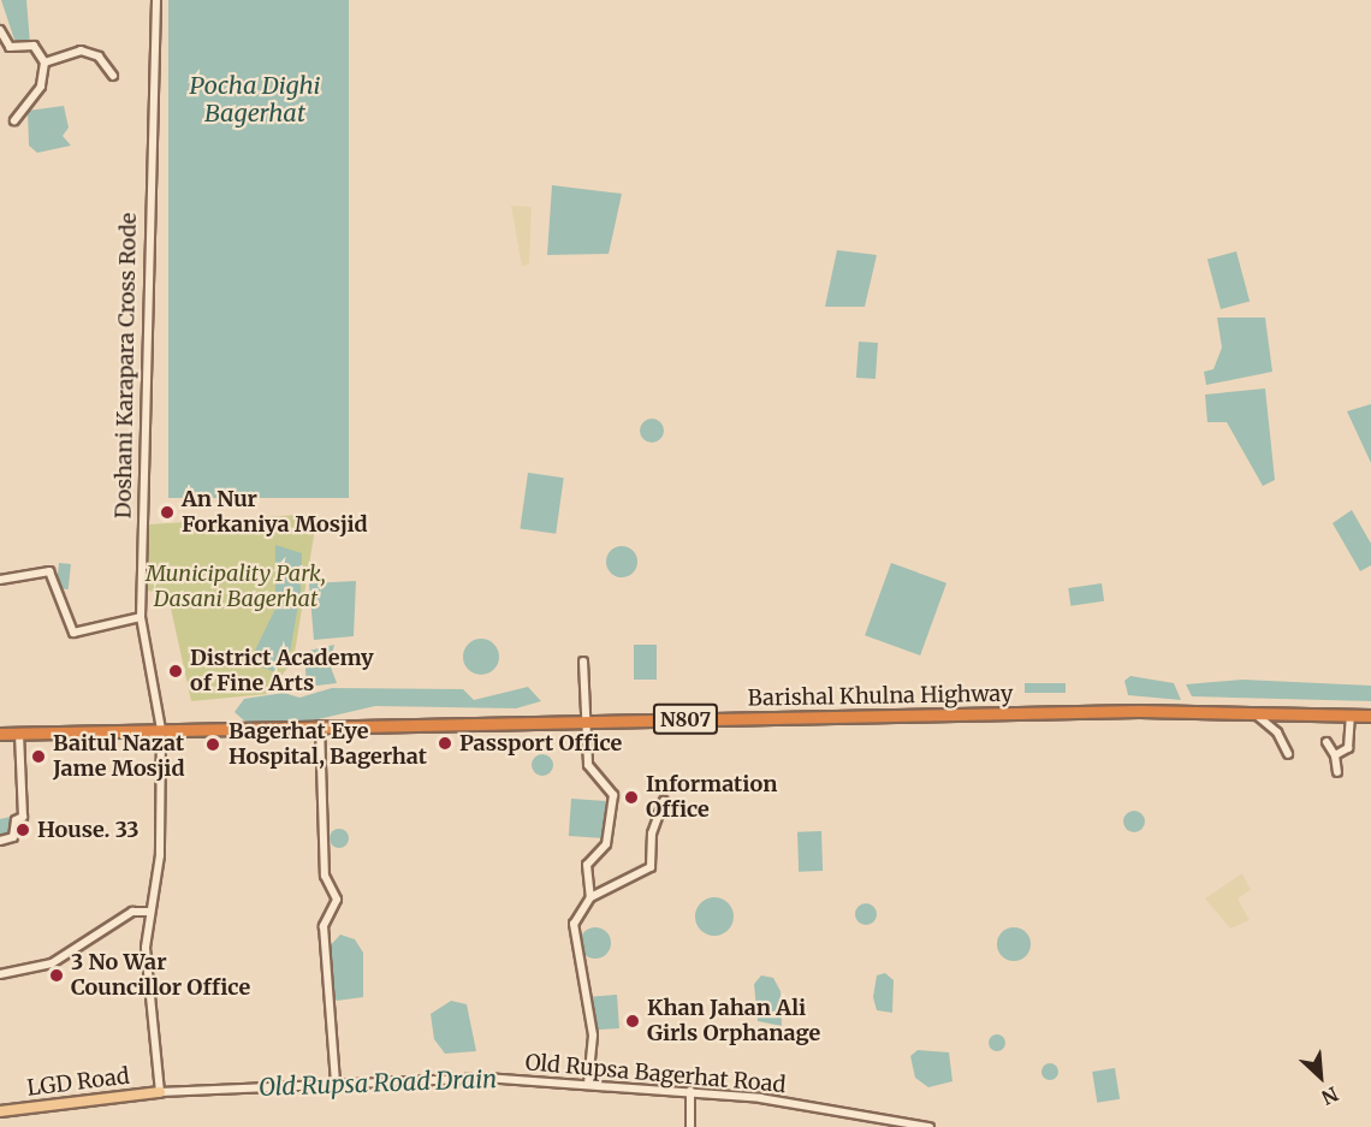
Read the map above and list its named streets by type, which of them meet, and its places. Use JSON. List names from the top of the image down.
{
  "streets": {
    "highway": ["Barishal Khulna Highway", "N807"],
    "main road": ["LGD Road"],
    "street": ["Doshani Karapara Cross Rode", "Old Rupsa Bagerhat Road"]
  },
  "crossings": [
    ["Doshani Karapara Cross Rode", "Barishal Khulna Highway"],
    ["Doshani Karapara Cross Rode", "Old Rupsa Bagerhat Road"],
    ["Doshani Karapara Cross Rode", "LGD Road"],
    ["Old Rupsa Bagerhat Road", "LGD Road"]
  ],
  "water": ["Pocha Dighi Bagerhat", "Old Rupsa Road Drain"],
  "parks": ["Municipality Park, Dasani Bagerhat"],
  "places": [
    "An Nur Forkaniya Mosjid",
    "District Academy of Fine Arts",
    "Passport Office",
    "Bagerhat Eye Hospital, Bagerhat",
    "Baitul Nazat Jame Mosjid",
    "Information Office",
    "House. 33",
    "3 No War Councillor Office",
    "Khan Jahan Ali Girls Orphanage"
  ],
  "north": "bottom right"
}
